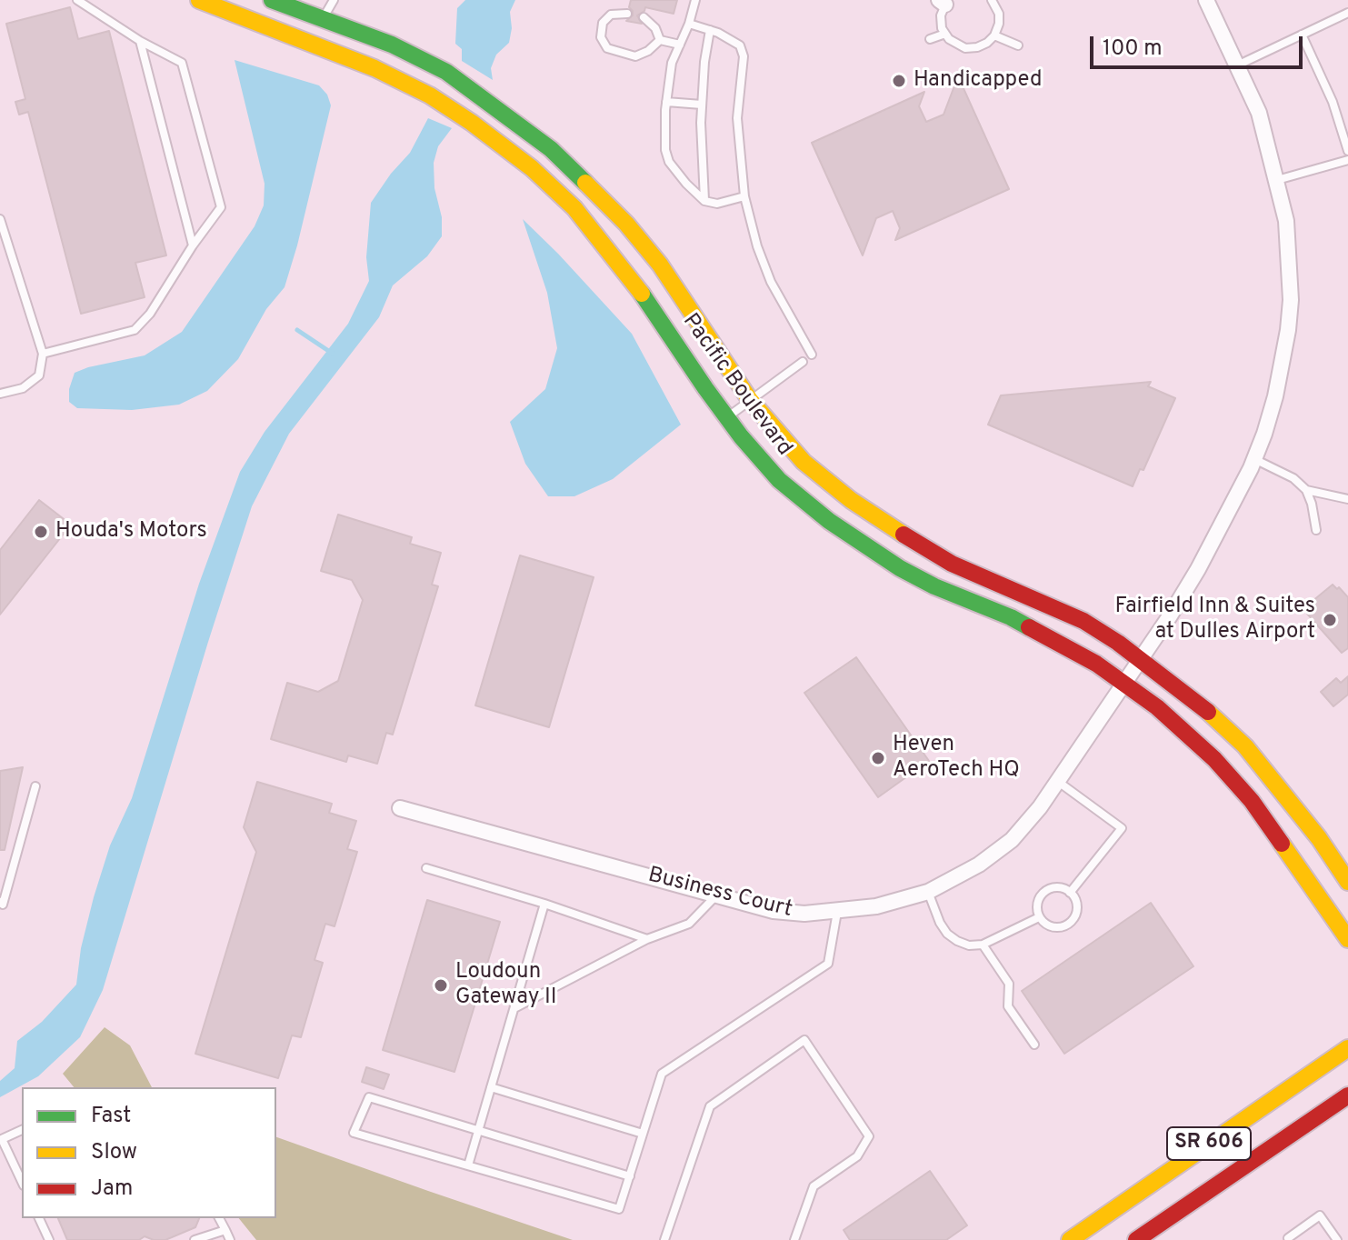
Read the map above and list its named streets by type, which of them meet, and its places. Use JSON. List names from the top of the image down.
{
  "streets": {
    "main road": ["Pacific Boulevard", "SR 606"],
    "street": ["Business Court"]
  },
  "crossings": [
    ["Pacific Boulevard", "Business Court"]
  ],
  "places": [
    "Handicapped",
    "Houda's Motors",
    "Fairfield Inn & Suites at Dulles Airport",
    "Heven AeroTech HQ",
    "Loudoun Gateway II"
  ],
  "legend": ["Fast", "Slow", "Jam"],
  "scale_bar": "100 m"
}
